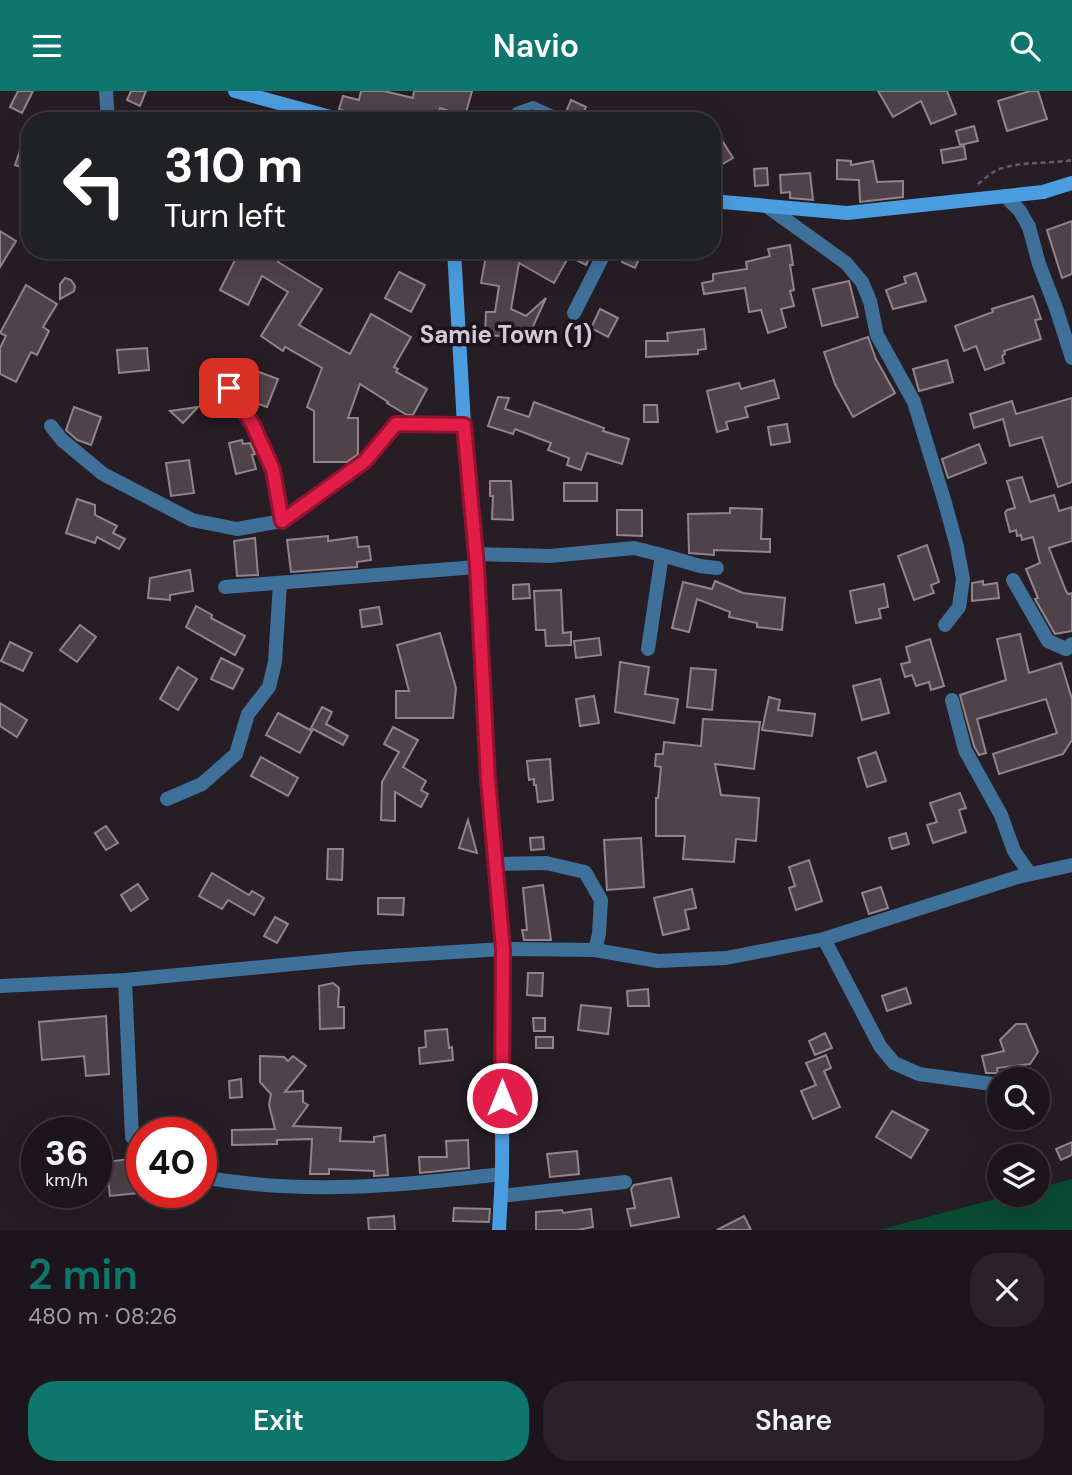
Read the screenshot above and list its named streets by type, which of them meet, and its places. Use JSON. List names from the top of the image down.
{
  "districts": ["Samie Town (1)"],
  "page": {
    "header": "Navio",
    "turn": ["310 m", "Turn left"],
    "speed": "36 km/h",
    "limit": "40",
    "heading": ["2 min", "480 m · 08:26"],
    "buttons": ["Exit", "Share"]
  }
}
